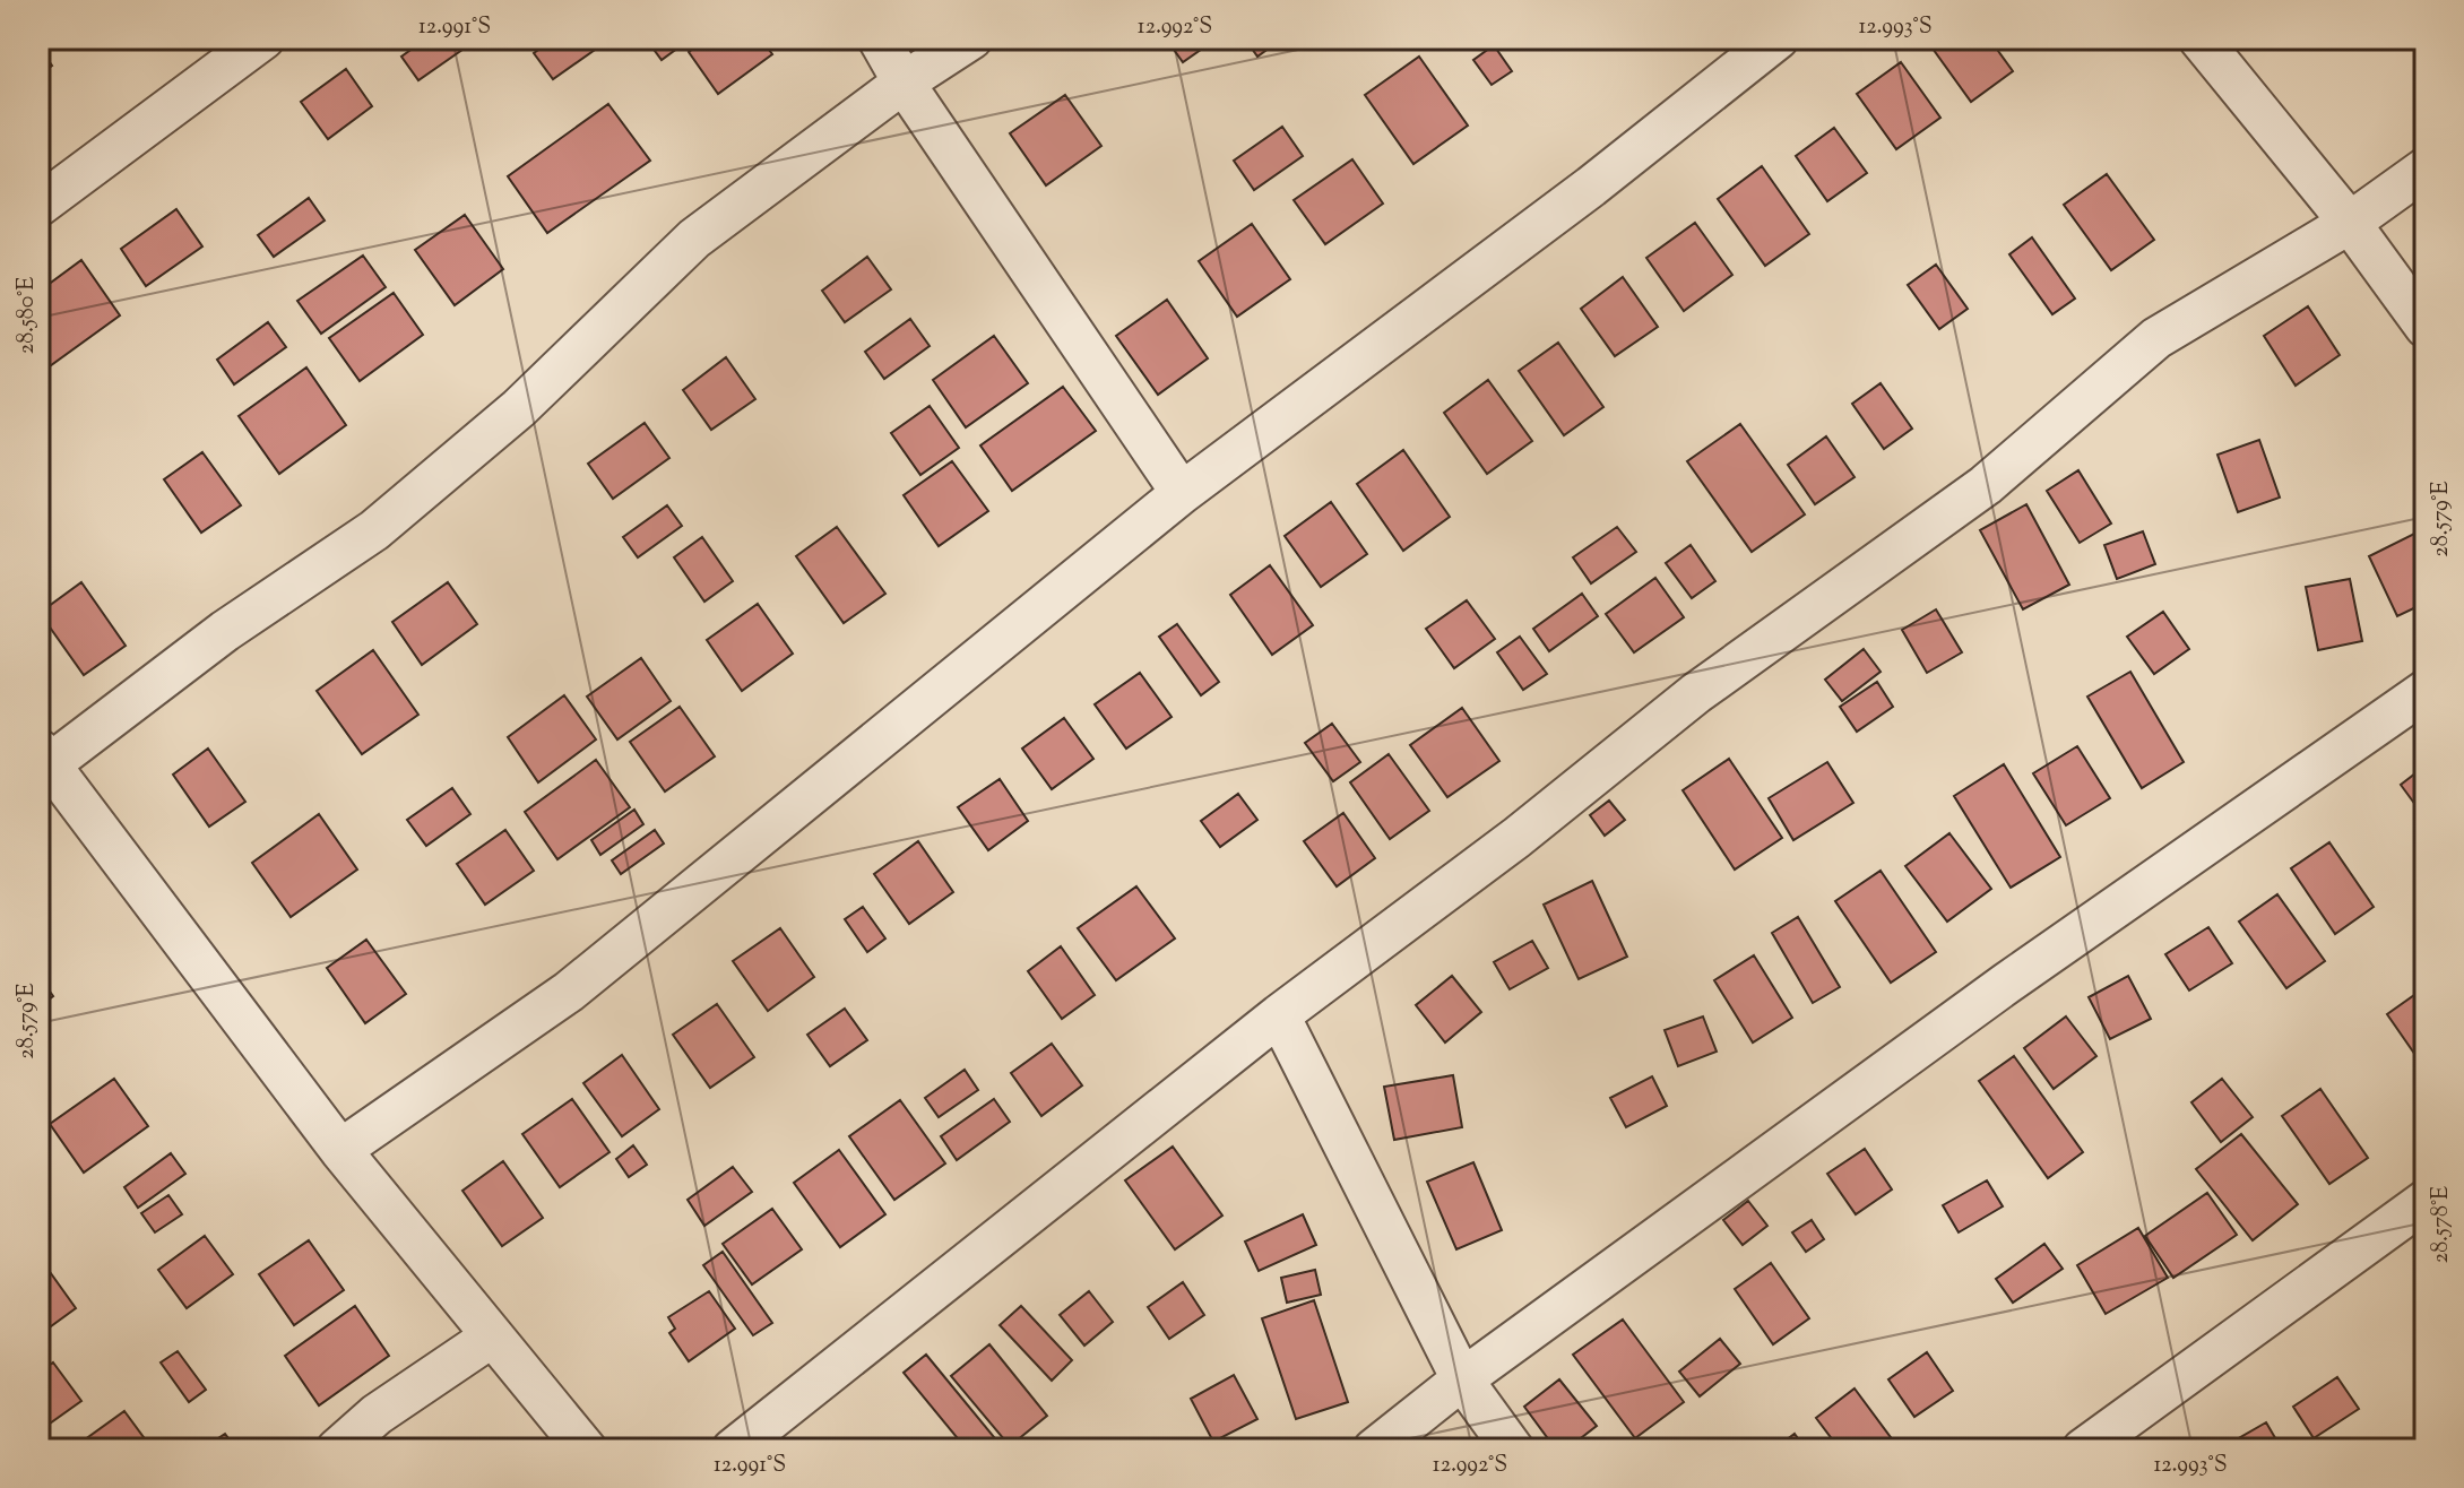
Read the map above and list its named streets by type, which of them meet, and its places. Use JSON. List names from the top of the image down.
{
  "coordinates": [
    "12.991°S",
    "12.992°S",
    "12.993°S",
    "28.580°E",
    "28.579°E",
    "28.578°E"
  ]
}
